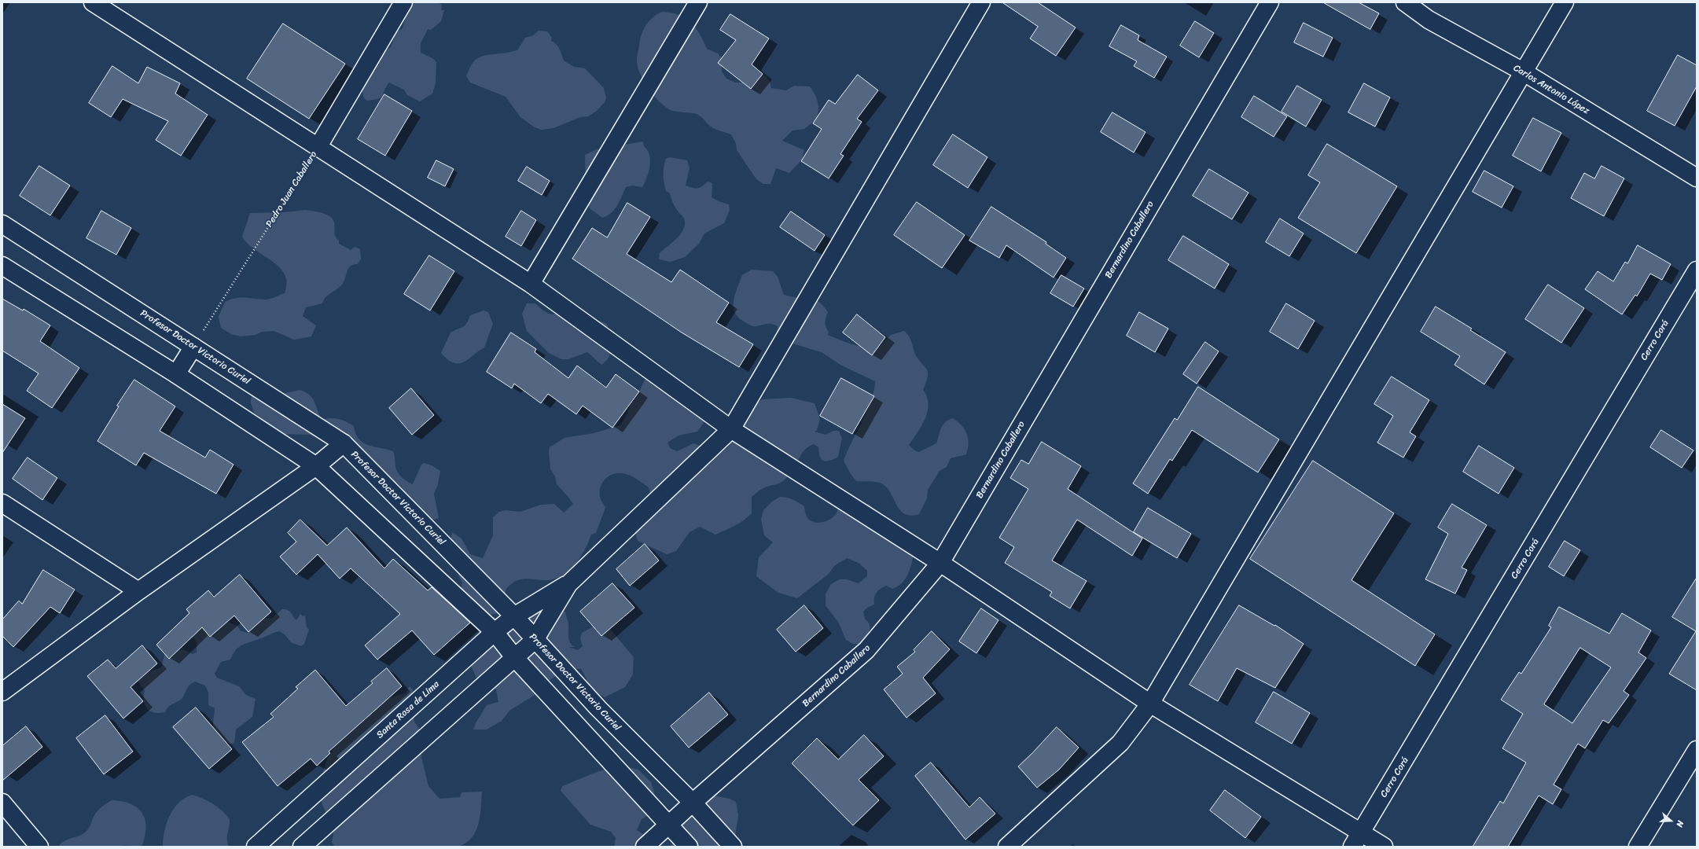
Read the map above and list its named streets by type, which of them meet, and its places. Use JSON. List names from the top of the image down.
{
  "streets": {
    "street": [
      "Carlos Antonio López",
      "Pedro Juan Caballero",
      "Bernardino Caballero",
      "Cerro Corá",
      "Profesor Doctor Victorio Curiel",
      "Santa Rosa de Lima"
    ]
  },
  "crossings": [
    ["Pedro Juan Caballero", "Profesor Doctor Victorio Curiel"],
    ["Bernardino Caballero", "Profesor Doctor Victorio Curiel"],
    ["Profesor Doctor Victorio Curiel", "Santa Rosa de Lima"]
  ],
  "north": "right"
}
